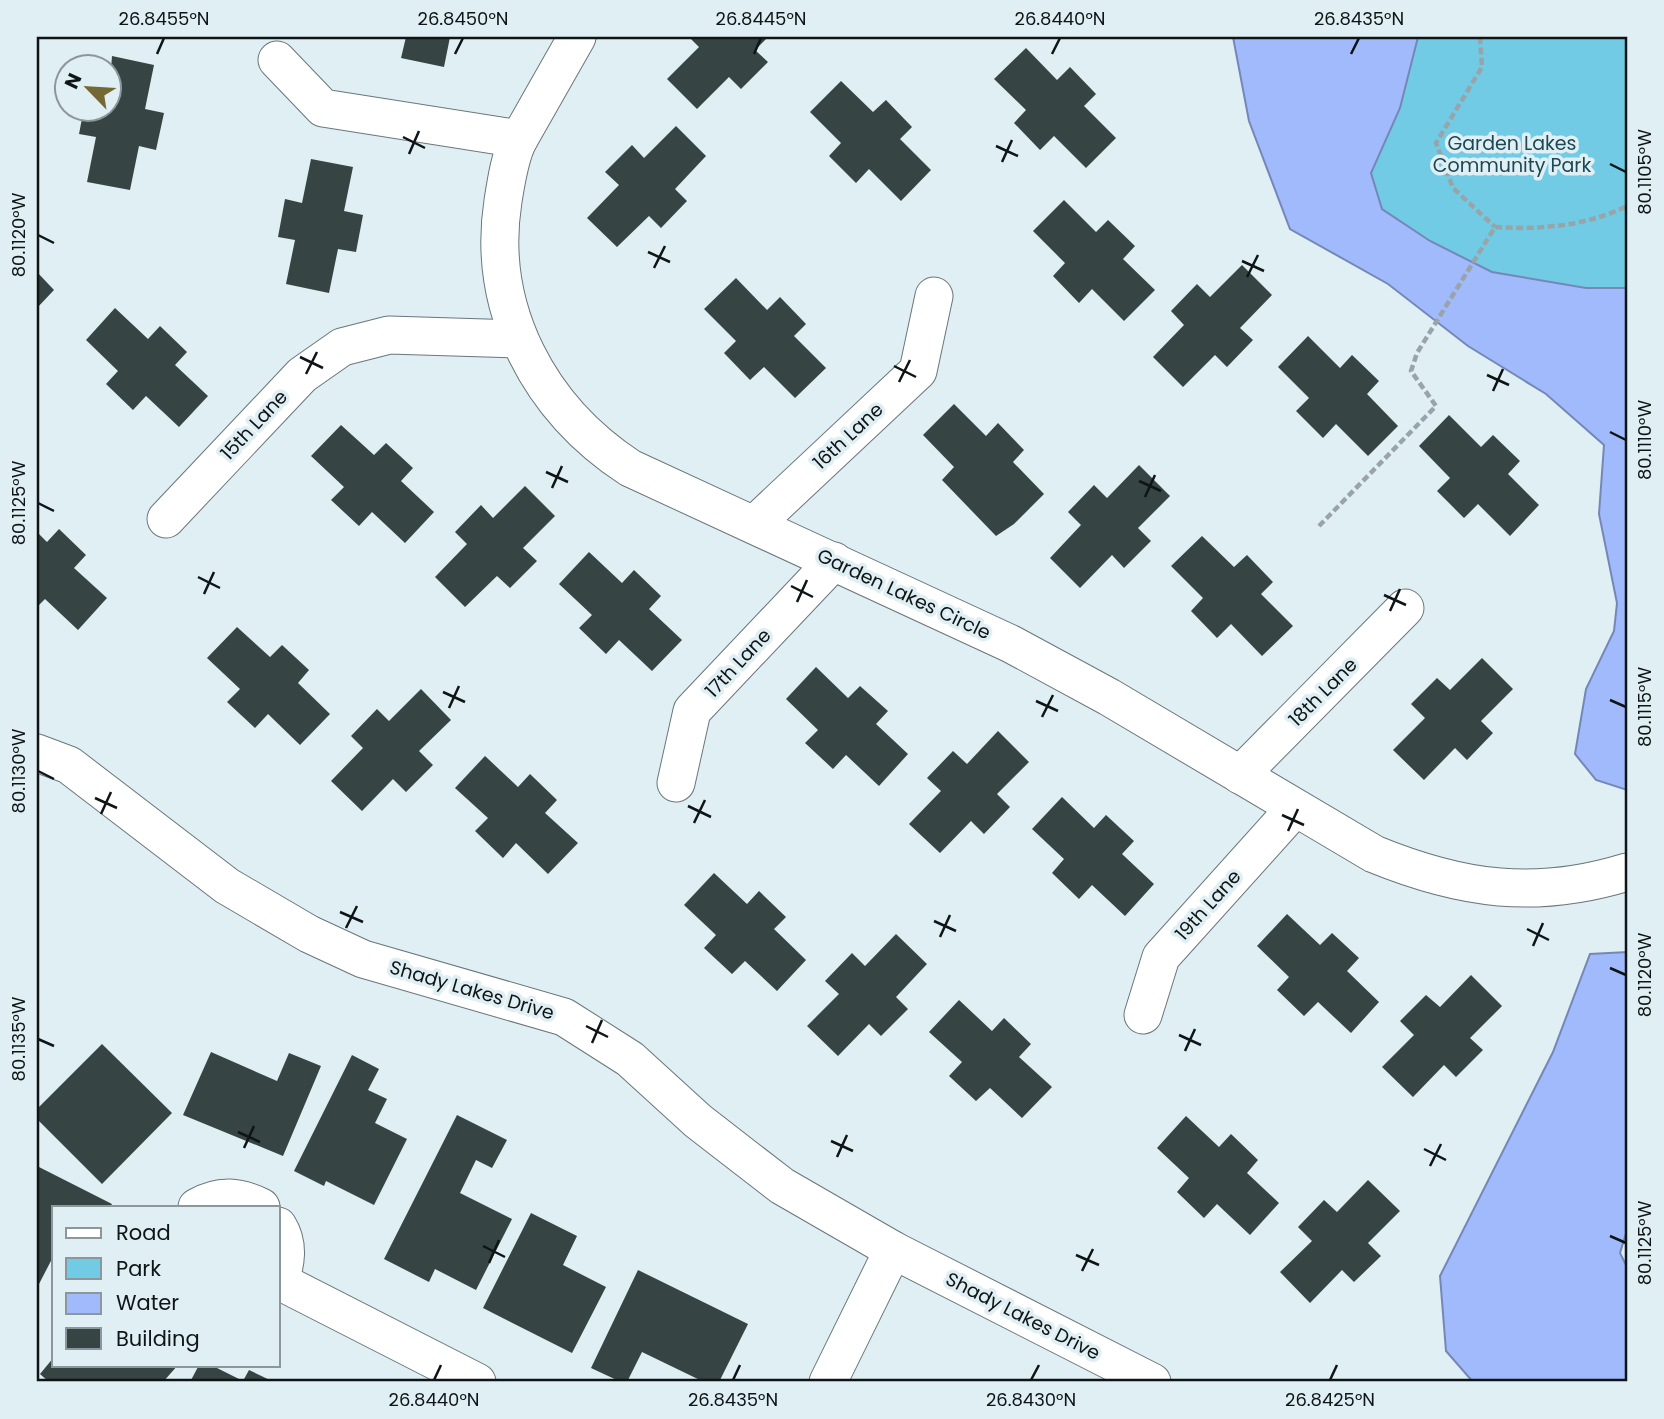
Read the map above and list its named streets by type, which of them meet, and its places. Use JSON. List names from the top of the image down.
{
  "streets": {
    "street": [
      "15th Lane",
      "16th Lane",
      "Garden Lakes Circle",
      "17th Lane",
      "18th Lane",
      "19th Lane",
      "Shady Lakes Drive"
    ]
  },
  "crossings": [
    ["15th Lane", "Garden Lakes Circle"],
    ["16th Lane", "Garden Lakes Circle"],
    ["Garden Lakes Circle", "17th Lane"],
    ["Garden Lakes Circle", "18th Lane"],
    ["Garden Lakes Circle", "19th Lane"]
  ],
  "parks": ["Garden Lakes Community Park"],
  "legend": [
    "Road",
    "Park",
    "Water",
    "Building"
  ],
  "north": "top left",
  "coordinates": [
    "26.8455°N",
    "26.8450°N",
    "26.8445°N",
    "26.8440°N",
    "26.8435°N",
    "80.1105°W",
    "80.1120°W",
    "80.1110°W",
    "80.1125°W",
    "80.1115°W",
    "80.1130°W",
    "80.1135°W",
    "26.8430°N",
    "26.8425°N"
  ]
}
